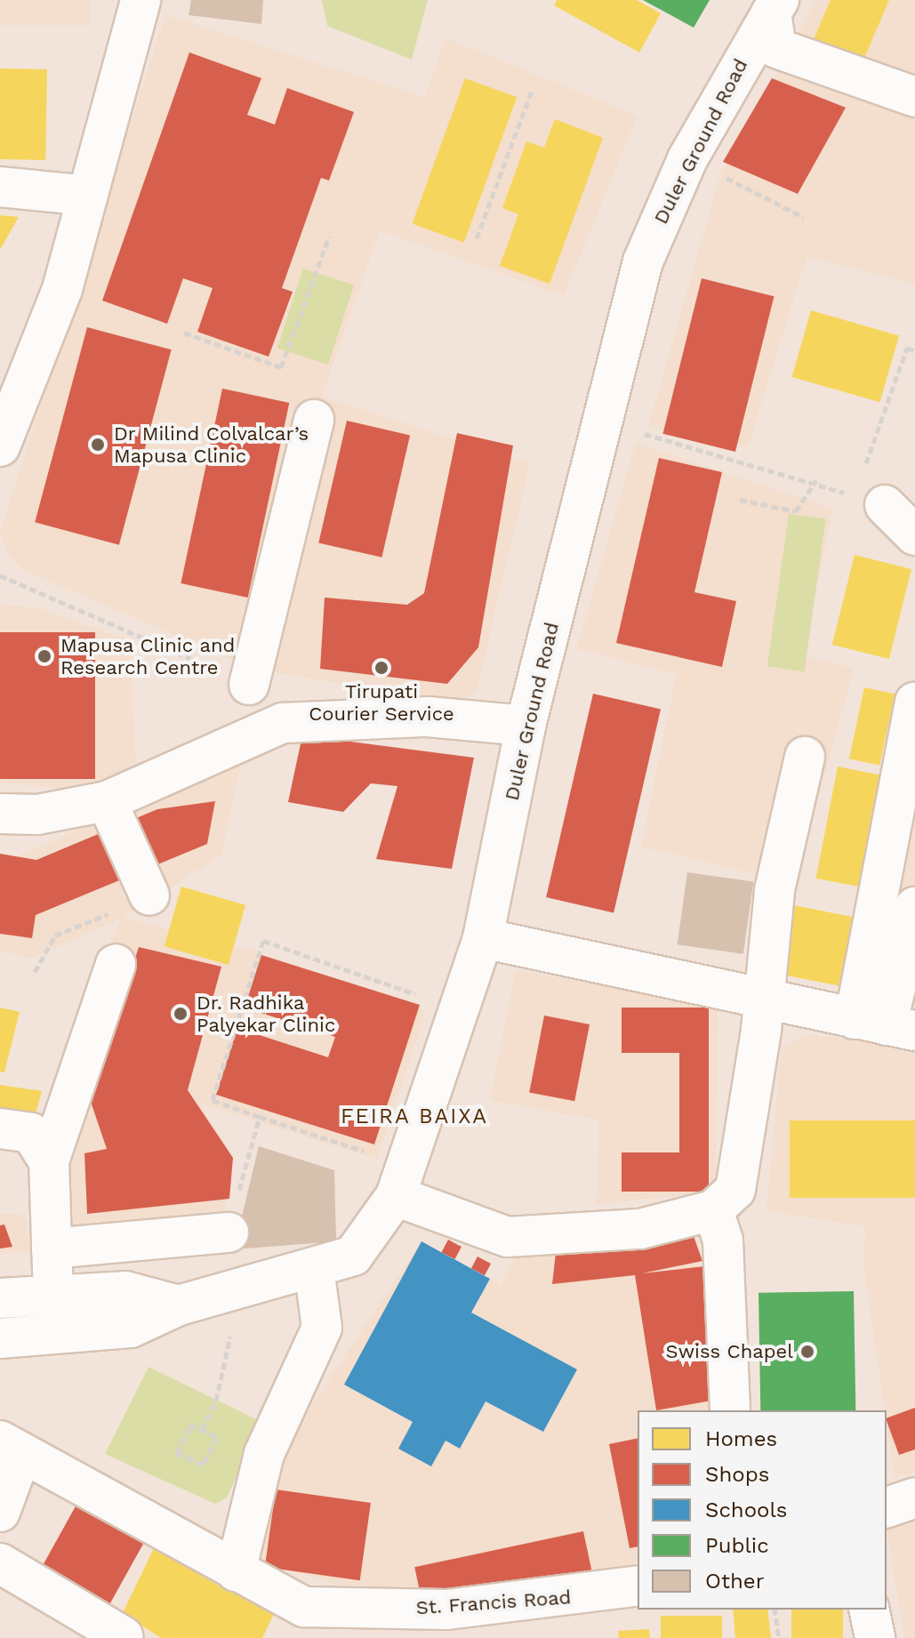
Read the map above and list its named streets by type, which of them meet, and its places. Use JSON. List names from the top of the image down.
{
  "streets": {
    "street": ["Duler Ground Road", "St. Francis Road"]
  },
  "districts": ["FEIRA BAIXA"],
  "places": [
    "Dr Milind Colvalcar’s Mapusa Clinic",
    "Mapusa Clinic and Research Centre",
    "Tirupati Courier Service",
    "Dr. Radhika Palyekar Clinic",
    "Swiss Chapel"
  ],
  "legend": [
    "Homes",
    "Shops",
    "Schools",
    "Public",
    "Other"
  ]
}
